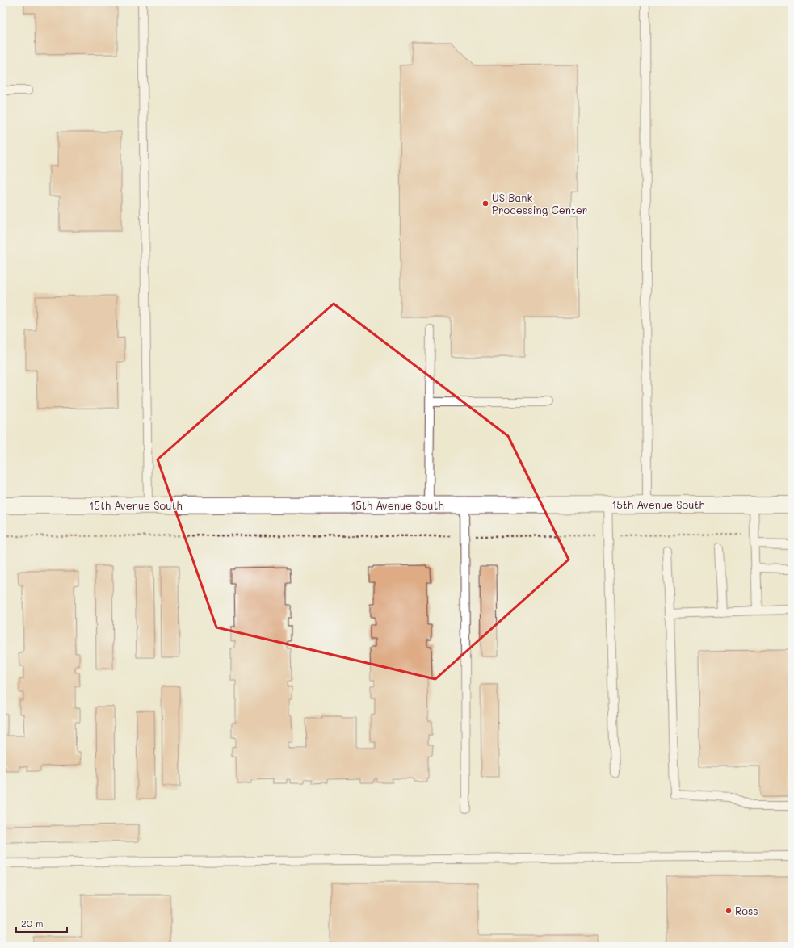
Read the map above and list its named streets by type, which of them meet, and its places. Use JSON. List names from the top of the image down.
{
  "streets": {
    "street": ["15th Avenue South"]
  },
  "places": ["US Bank Processing Center", "Ross"],
  "scale_bar": "20 m"
}
